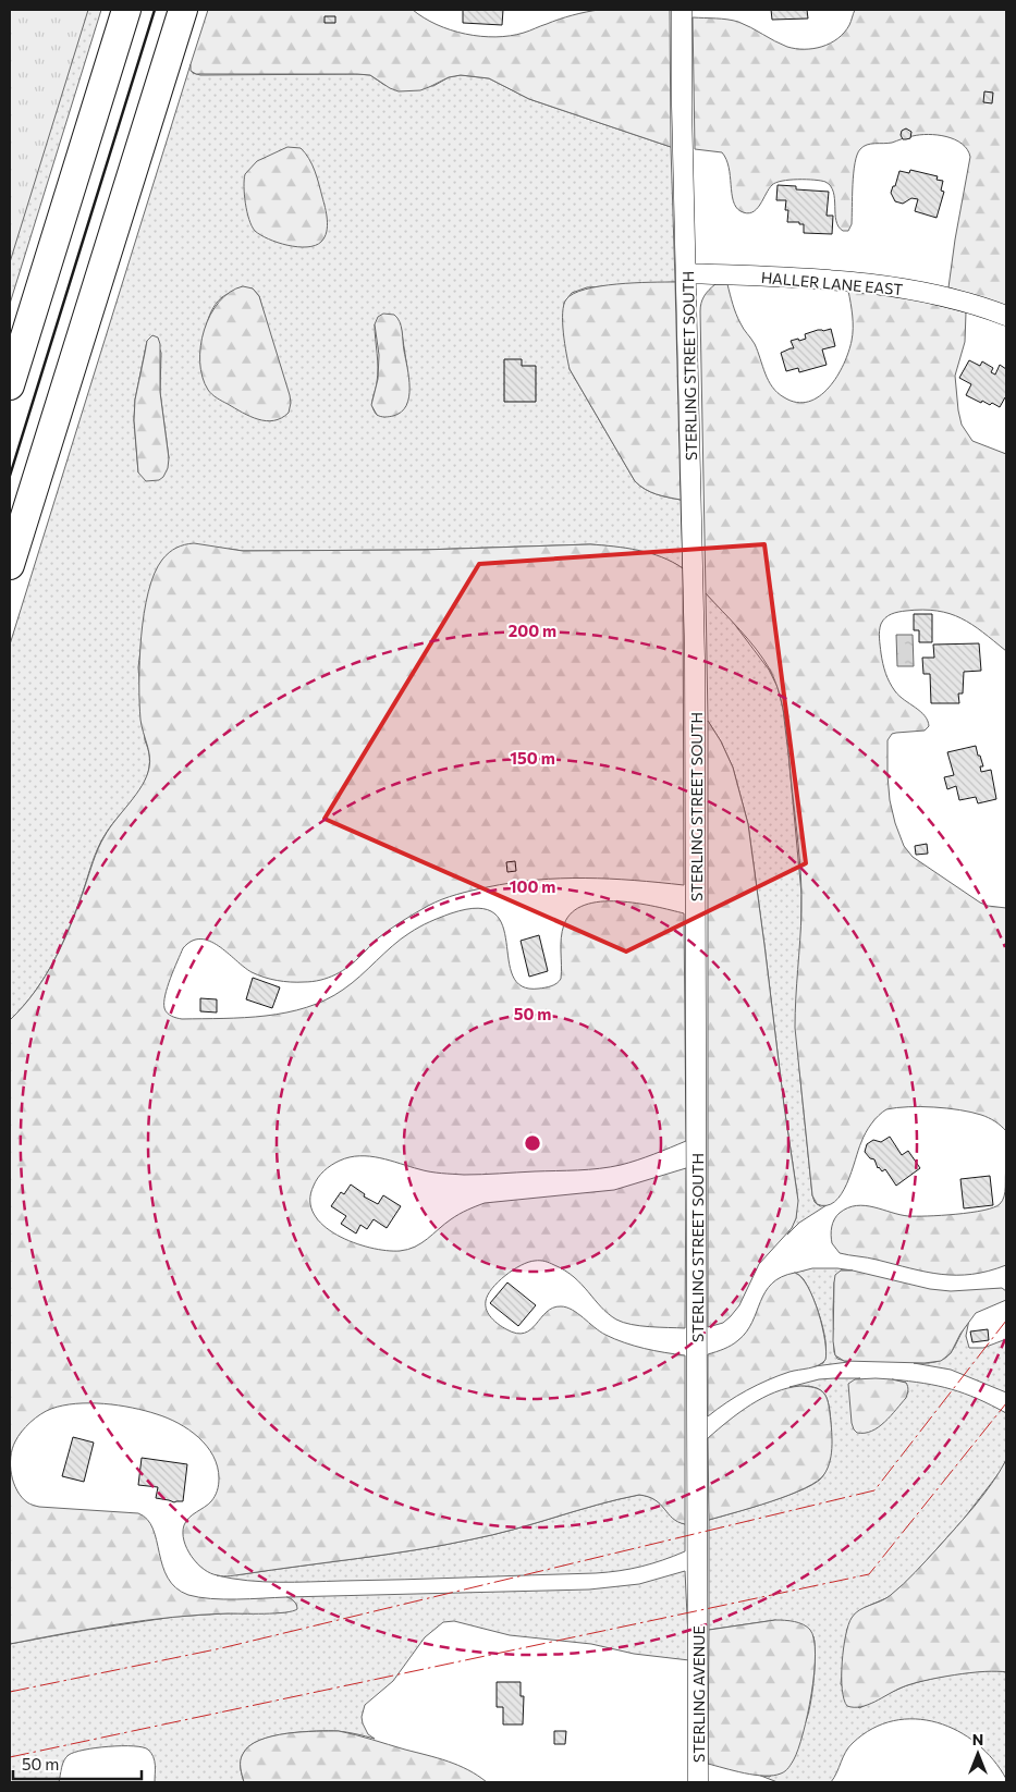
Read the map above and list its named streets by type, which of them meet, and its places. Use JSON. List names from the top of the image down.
{
  "streets": {
    "street": ["HALLER LANE EAST", "STERLING STREET SOUTH", "STERLING AVENUE"]
  },
  "crossings": [
    ["HALLER LANE EAST", "STERLING STREET SOUTH"],
    ["STERLING STREET SOUTH", "STERLING AVENUE"]
  ],
  "scale_bar": "50 m",
  "north": "top",
  "rings": [
    "200 m",
    "150 m",
    "100 m",
    "50 m"
  ]
}
